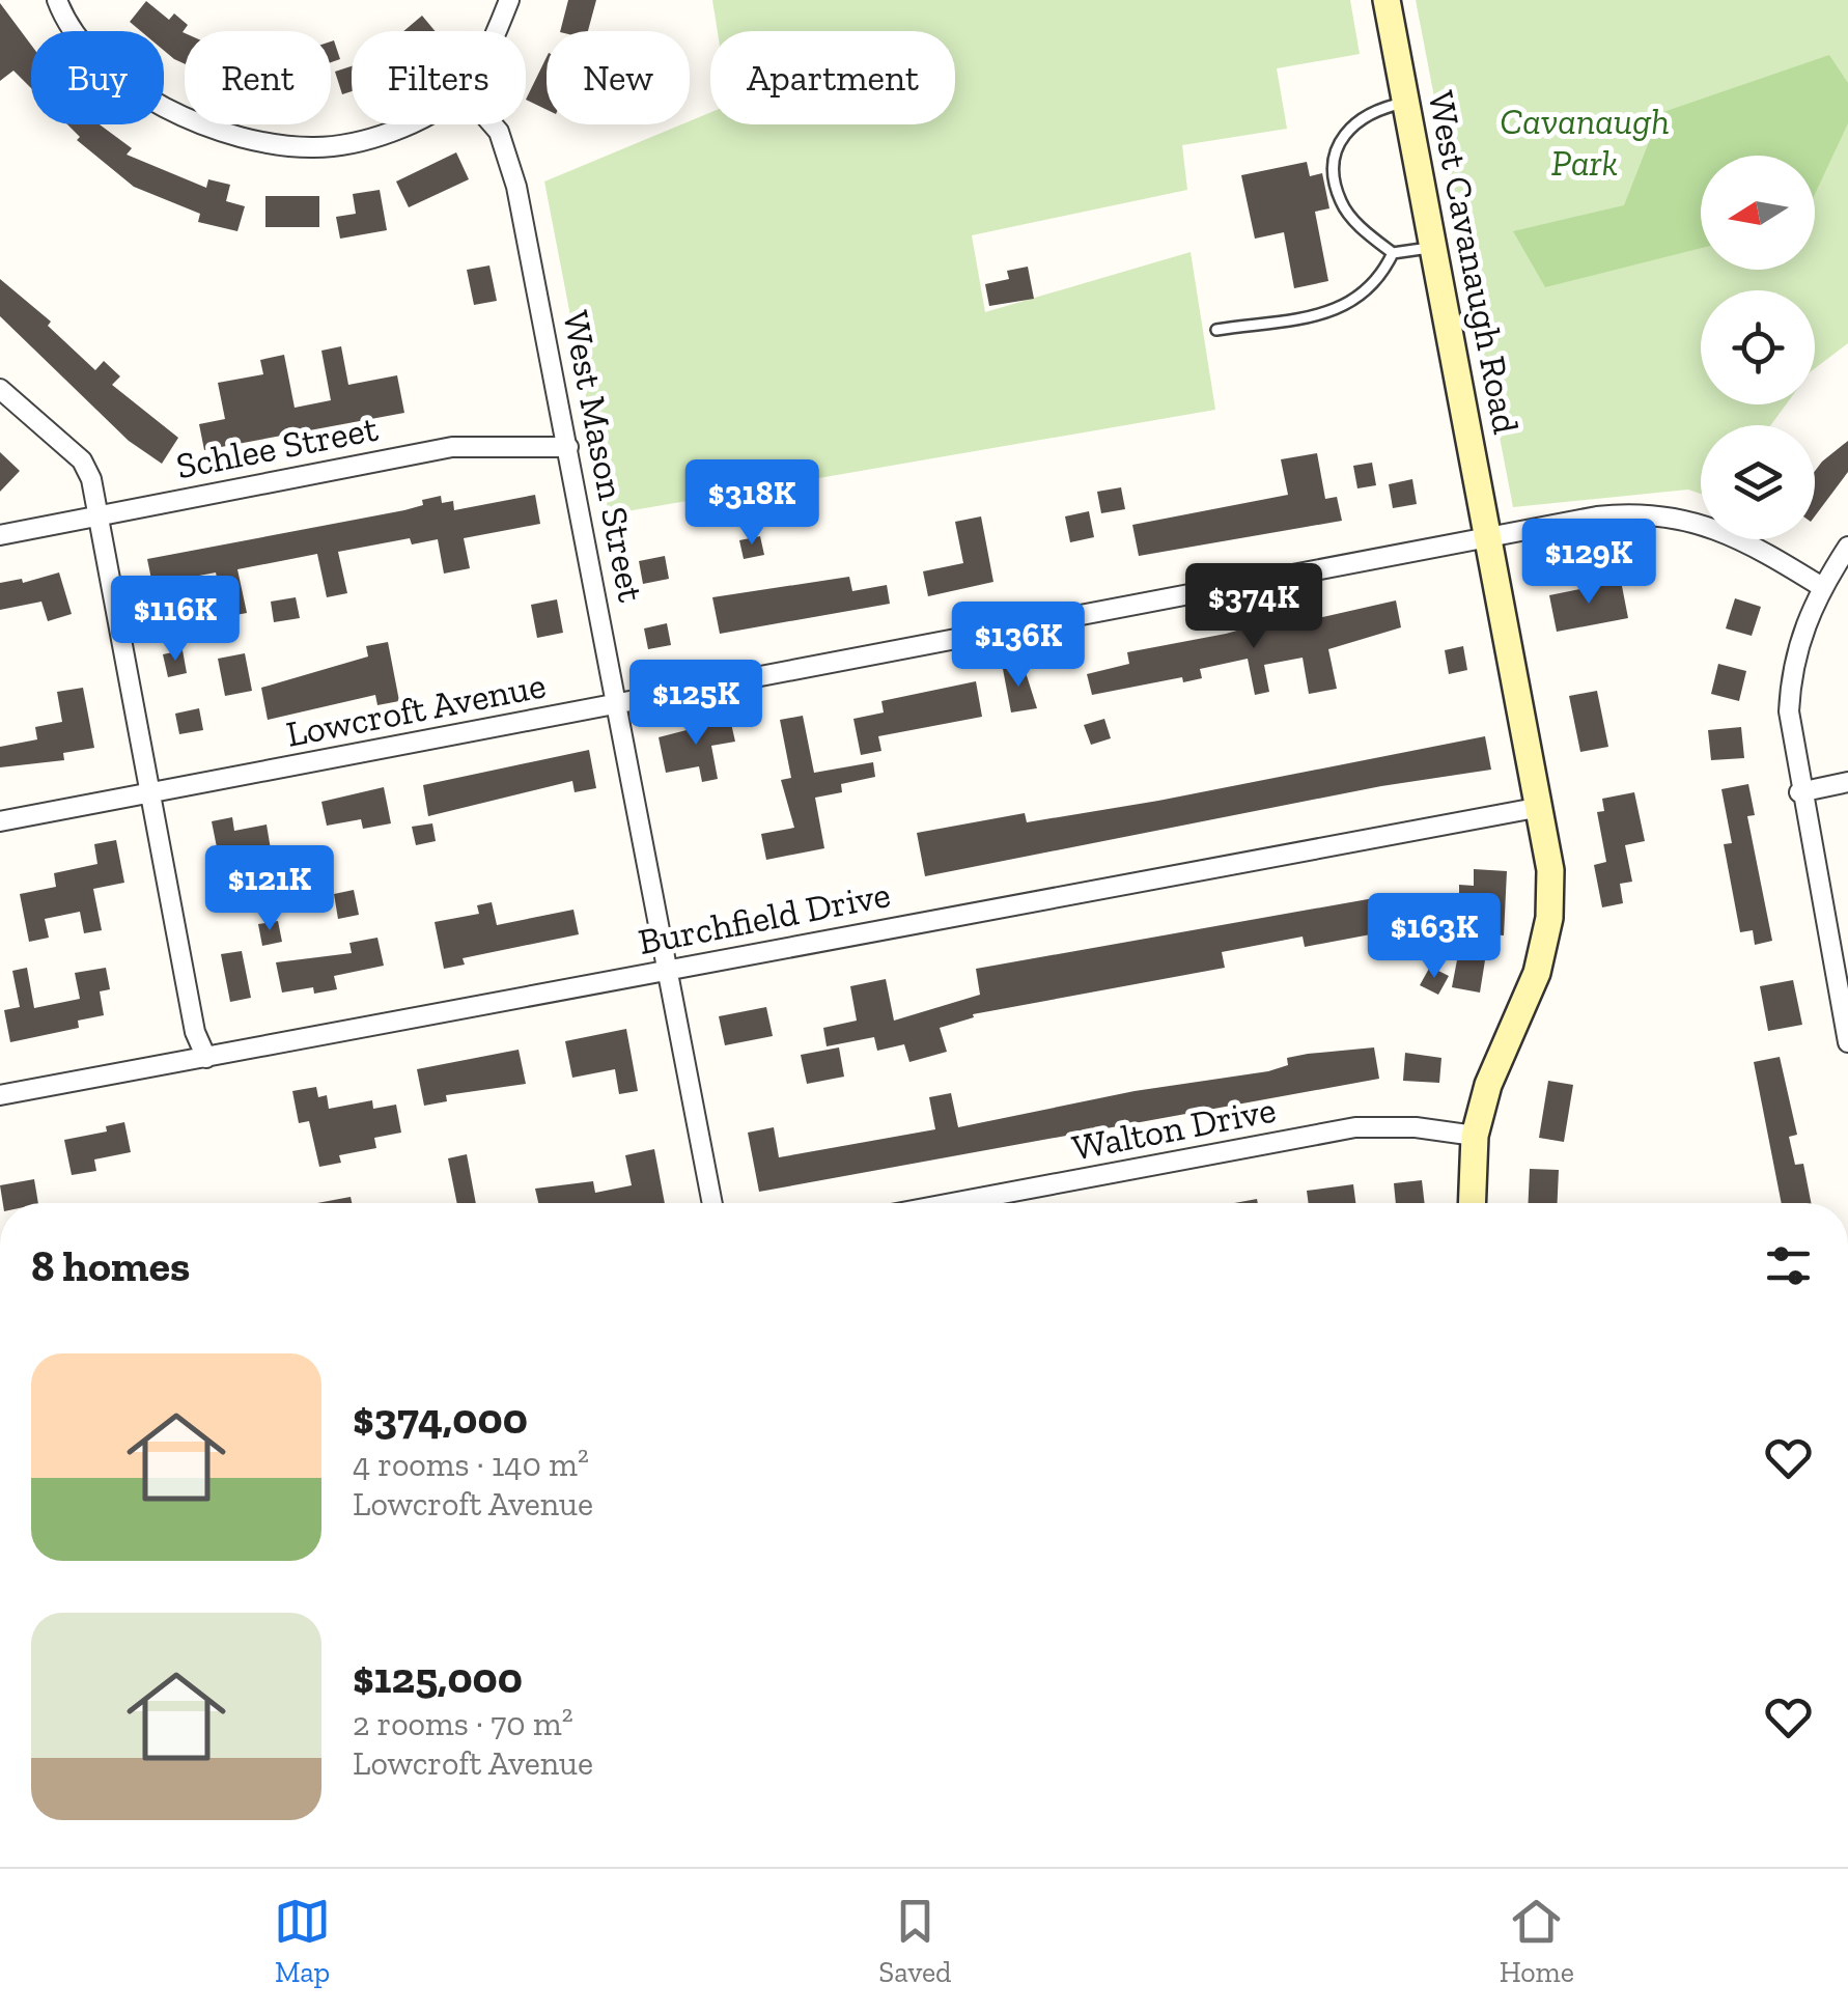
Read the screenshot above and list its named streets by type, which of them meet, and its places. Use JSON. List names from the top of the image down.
{
  "streets": {
    "street": [
      "West Cavanaugh Road",
      "Schlee Street",
      "West Mason Street",
      "Lowcroft Avenue",
      "Burchfield Drive",
      "Walton Drive"
    ]
  },
  "crossings": [
    ["West Cavanaugh Road", "Lowcroft Avenue"],
    ["West Cavanaugh Road", "Burchfield Drive"],
    ["West Cavanaugh Road", "Walton Drive"],
    ["Schlee Street", "West Mason Street"],
    ["West Mason Street", "Lowcroft Avenue"],
    ["West Mason Street", "Burchfield Drive"]
  ],
  "parks": ["Cavanaugh Park"],
  "north": "left",
  "page": {
    "chip": [
      "Buy",
      "Rent",
      "Filters",
      "New",
      "Apartment"
    ],
    "price": [
      "$318K",
      "$129K",
      "$374K",
      "$116K",
      "$136K",
      "$125K",
      "$121K",
      "$163K"
    ],
    "heading": "8 homes",
    "list": [
      {
        "name": "$374,000",
        "note": "4 rooms · 140 m² · Lowcroft Avenue"
      },
      {
        "name": "$125,000",
        "note": "2 rooms · 70 m² · Lowcroft Avenue"
      }
    ],
    "tabs": ["Map", "Saved", "Home"]
  }
}
